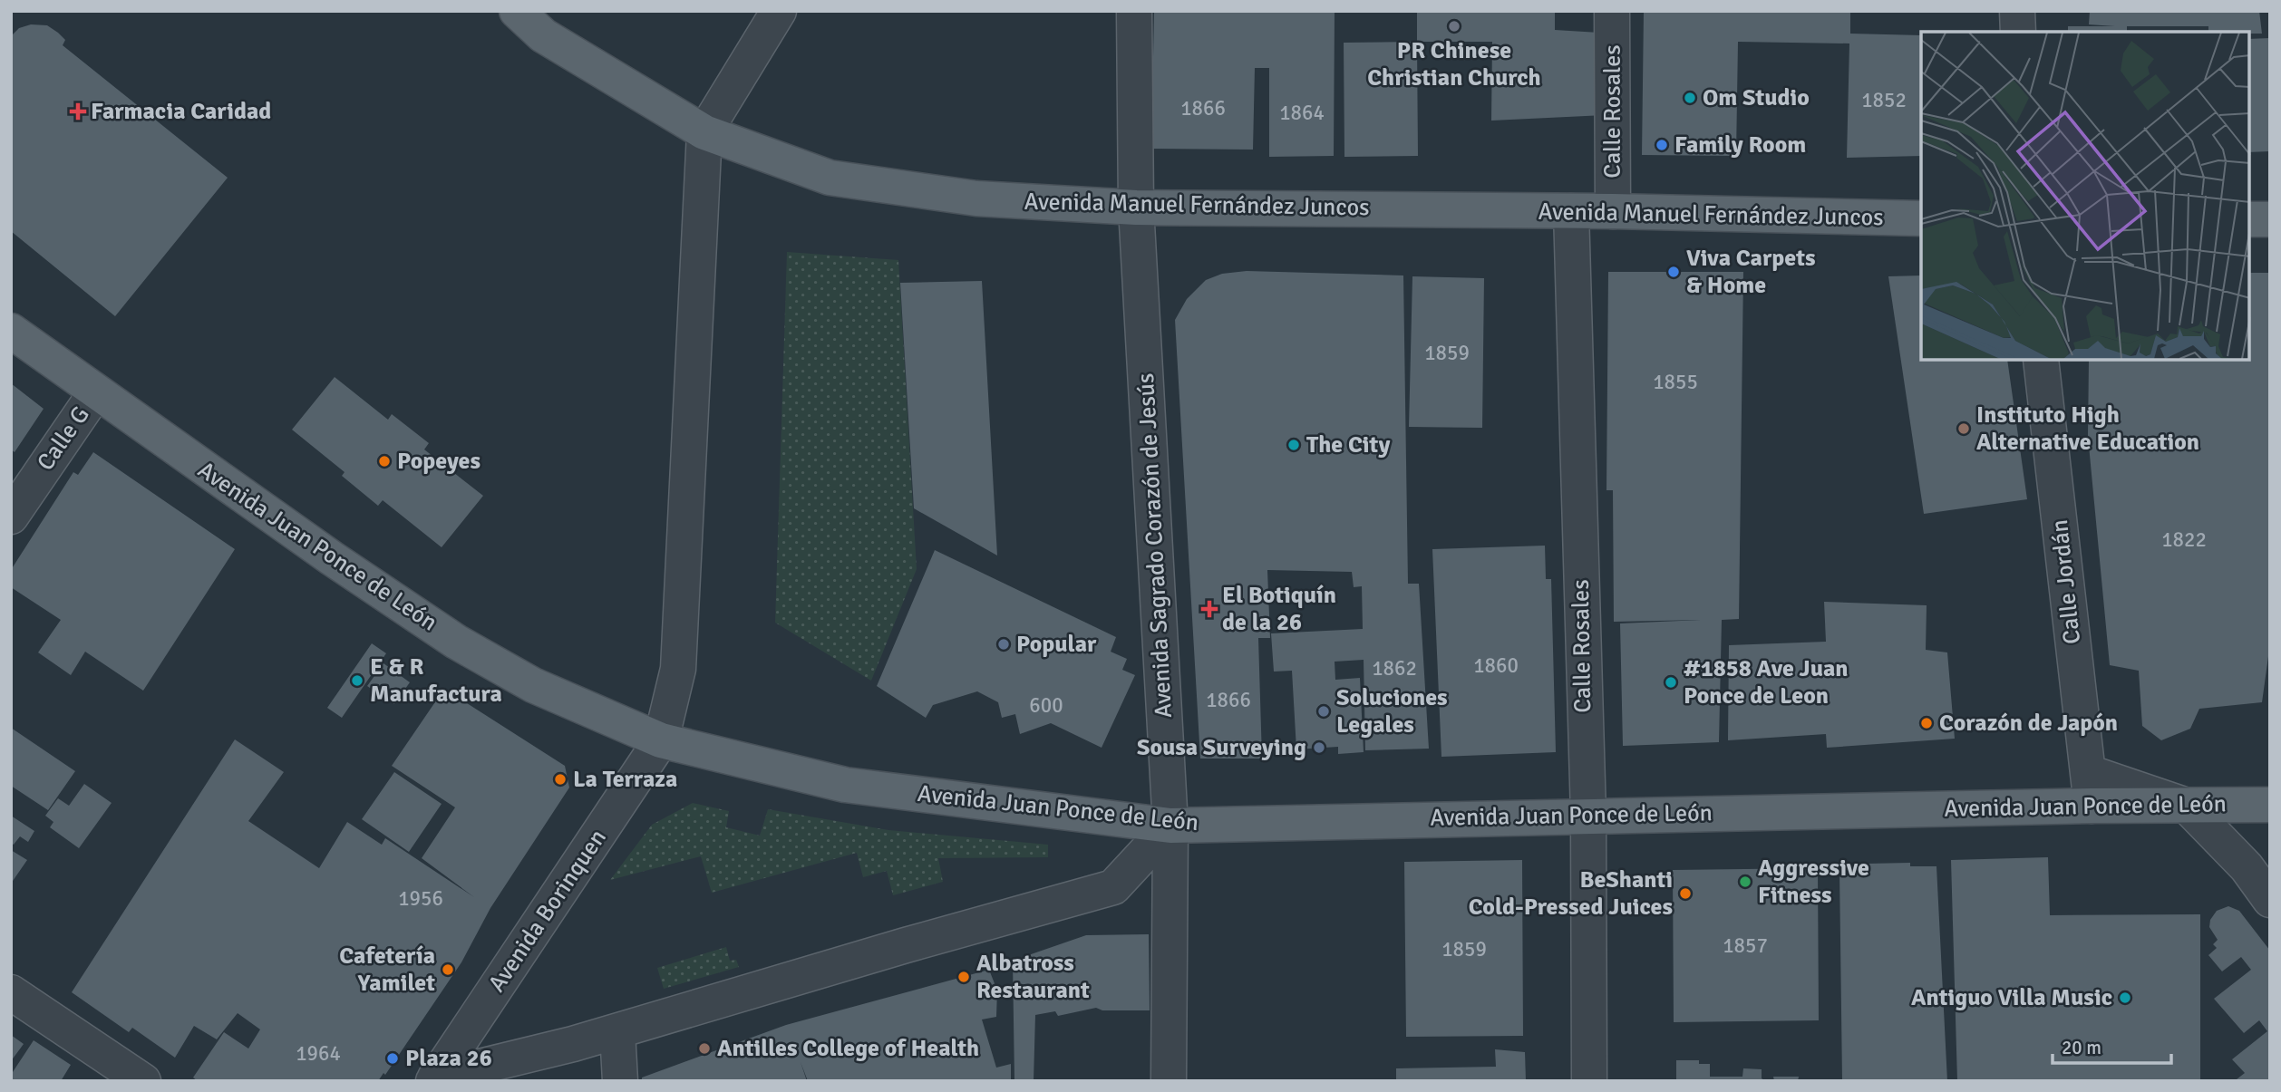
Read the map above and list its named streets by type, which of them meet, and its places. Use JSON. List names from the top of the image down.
{
  "streets": {
    "main road": ["Avenida Manuel Fernández Juncos", "Avenida Juan Ponce de León"],
    "street": [
      "Calle Rosales",
      "Calle G",
      "Avenida Sagrado Corazón de Jesús",
      "Calle Jordán",
      "Avenida Borinquen"
    ]
  },
  "crossings": [
    ["Calle Rosales", "Avenida Manuel Fernández Juncos"],
    ["Calle Rosales", "Avenida Juan Ponce de León"],
    ["Avenida Manuel Fernández Juncos", "Avenida Sagrado Corazón de Jesús"],
    ["Calle G", "Avenida Juan Ponce de León"],
    ["Avenida Sagrado Corazón de Jesús", "Avenida Juan Ponce de León"],
    ["Avenida Juan Ponce de León", "Calle Jordán"],
    ["Avenida Juan Ponce de León", "Avenida Borinquen"]
  ],
  "places": {
    "other": [
      "PR Chinese Christian Church",
      "Om Studio",
      "Family Room",
      "Viva Carpets & Home",
      "Instituto High Alternative Education",
      "The City",
      "Popeyes",
      "Popular",
      "E & R Manufactura",
      "#1858 Ave Juan Ponce de Leon",
      "Soluciones Legales",
      "Corazón de Japón",
      "Sousa Surveying",
      "La Terraza",
      "Aggressive Fitness",
      "BeShanti Cold-Pressed Juices",
      "Cafetería Yamilet",
      "Albatross Restaurant",
      "Antiguo Villa Music",
      "Antilles College of Health",
      "Plaza 26"
    ],
    "health": ["Farmacia Caridad", "El Botiquín de la 26"]
  },
  "house_numbers": [
    "1852",
    "1866",
    "1864",
    "1859",
    "1855",
    "1822",
    "1860",
    "1862",
    "1866",
    "600",
    "1956",
    "1857",
    "1859",
    "1964"
  ],
  "scale_bar": "20 m"
}
